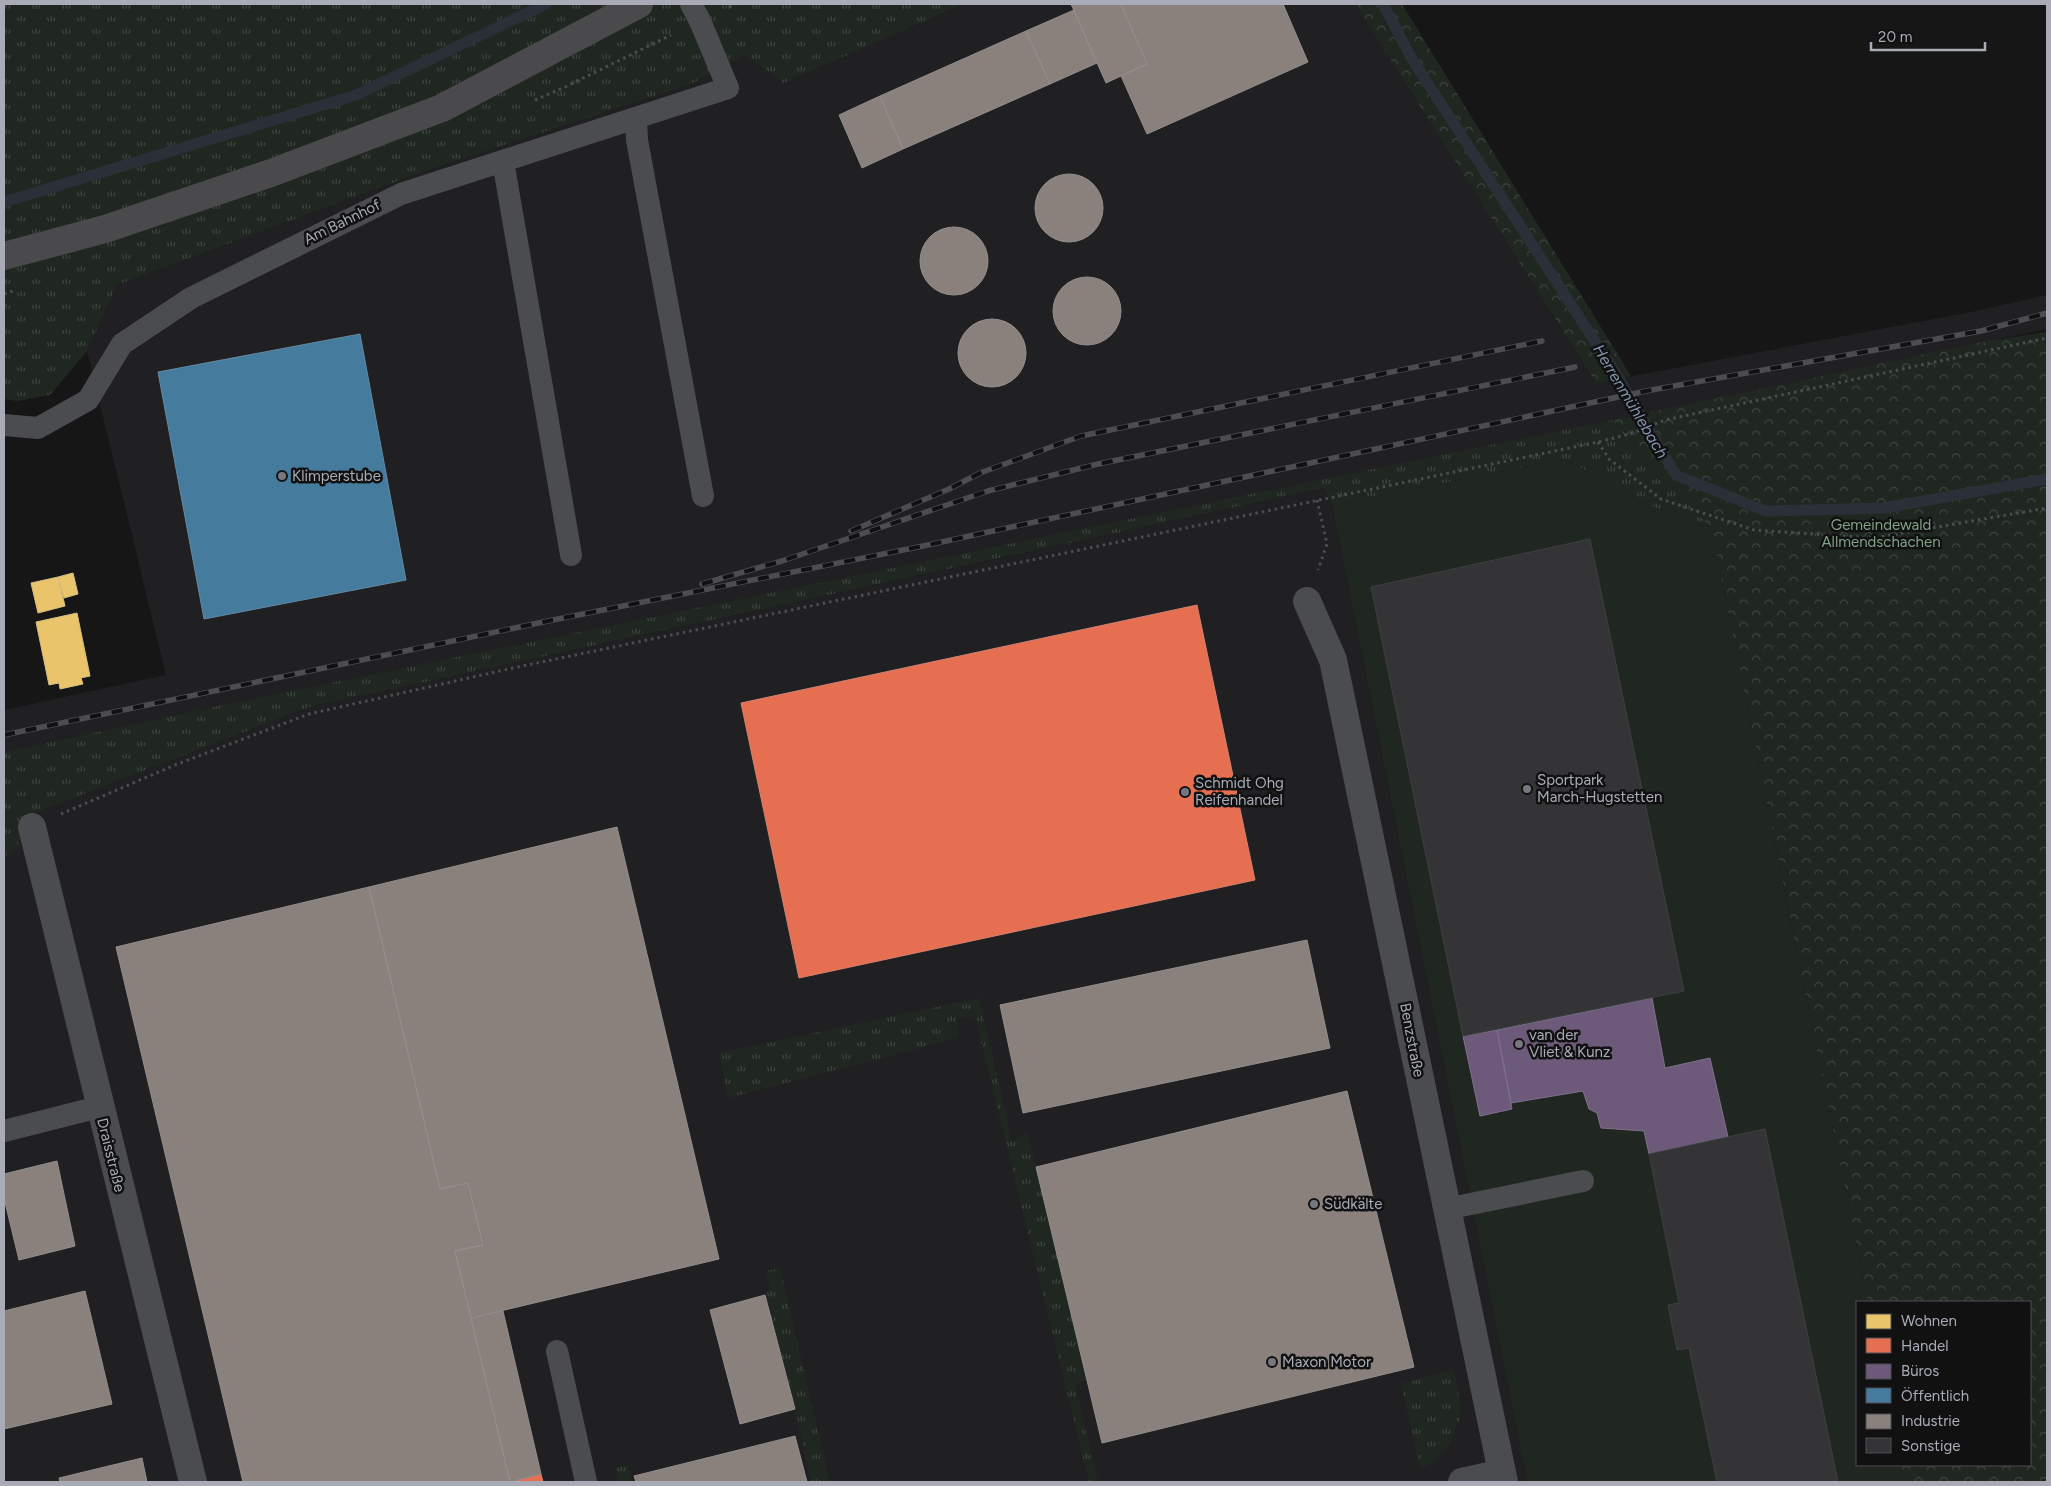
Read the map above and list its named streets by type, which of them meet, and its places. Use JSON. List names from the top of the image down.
{
  "streets": {
    "street": ["Benzstraße", "Draisstraße"],
    "lane": ["Am Bahnhof"]
  },
  "water": ["Herrenmühlebach"],
  "parks": ["Gemeindewald Allmendschachen"],
  "places": [
    "Klimperstube",
    "Sportpark March-Hugstetten",
    "Schmidt Ohg Reifenhandel",
    "van der Vliet & Kunz",
    "Südkälte",
    "Maxon Motor"
  ],
  "legend": [
    "Wohnen",
    "Handel",
    "Büros",
    "Öffentlich",
    "Industrie",
    "Sonstige"
  ],
  "scale_bar": "20 m"
}
